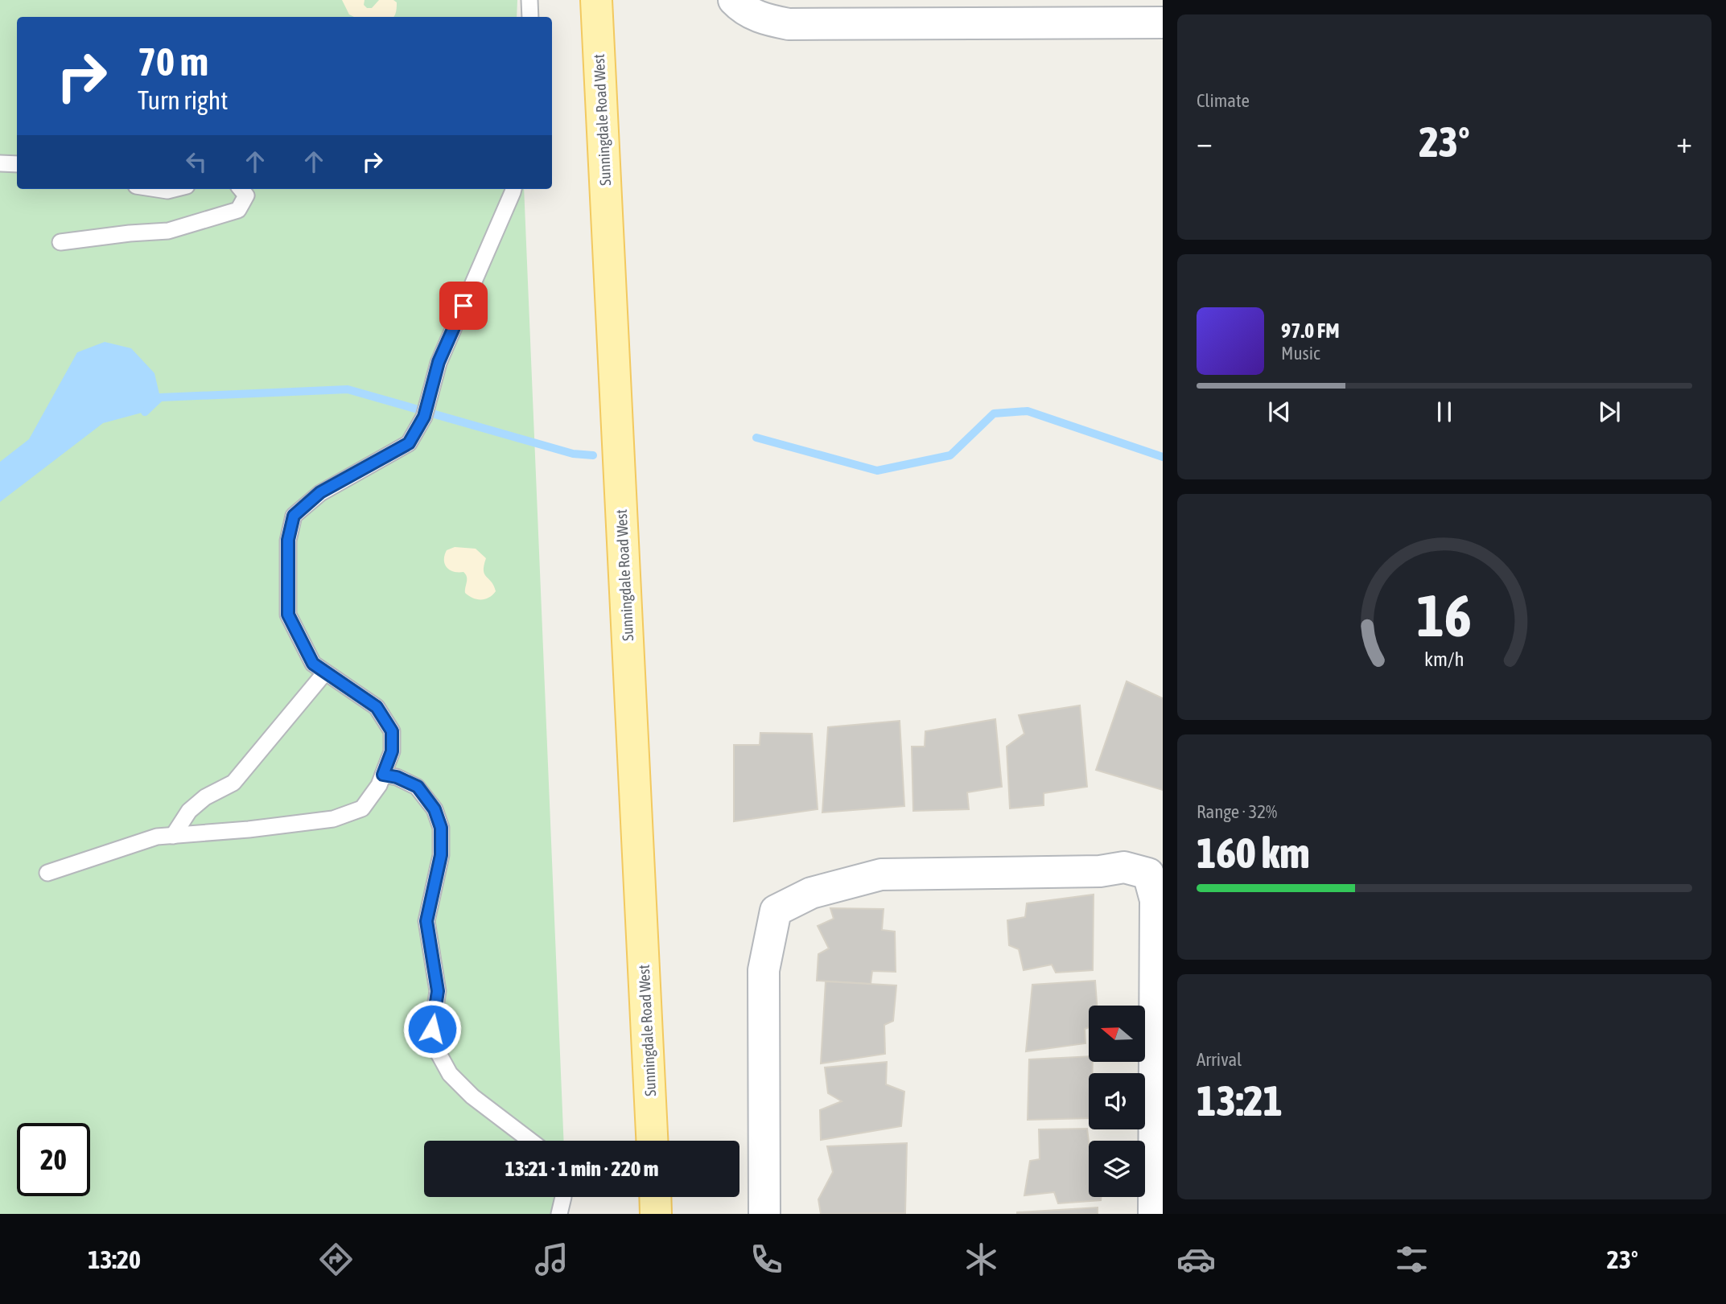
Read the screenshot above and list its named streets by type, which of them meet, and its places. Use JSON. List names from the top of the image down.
{
  "streets": {
    "main road": ["Sunningdale Road West"]
  },
  "north": "left",
  "page": {
    "tile": [
      "Climate",
      ["Range · 32%", "160 km"],
      ["Arrival", "13:21"]
    ],
    "turn": ["70 m", "Turn right"],
    "heat": ["−", "23°", "+"],
    "song": ["97.0 FM", "Music"],
    "limit": "20",
    "trip": "13:21 · 1 min · 220 m",
    "tabs": ["13:20", "23°"],
    "gauge": ["16", "km/h"]
  }
}
